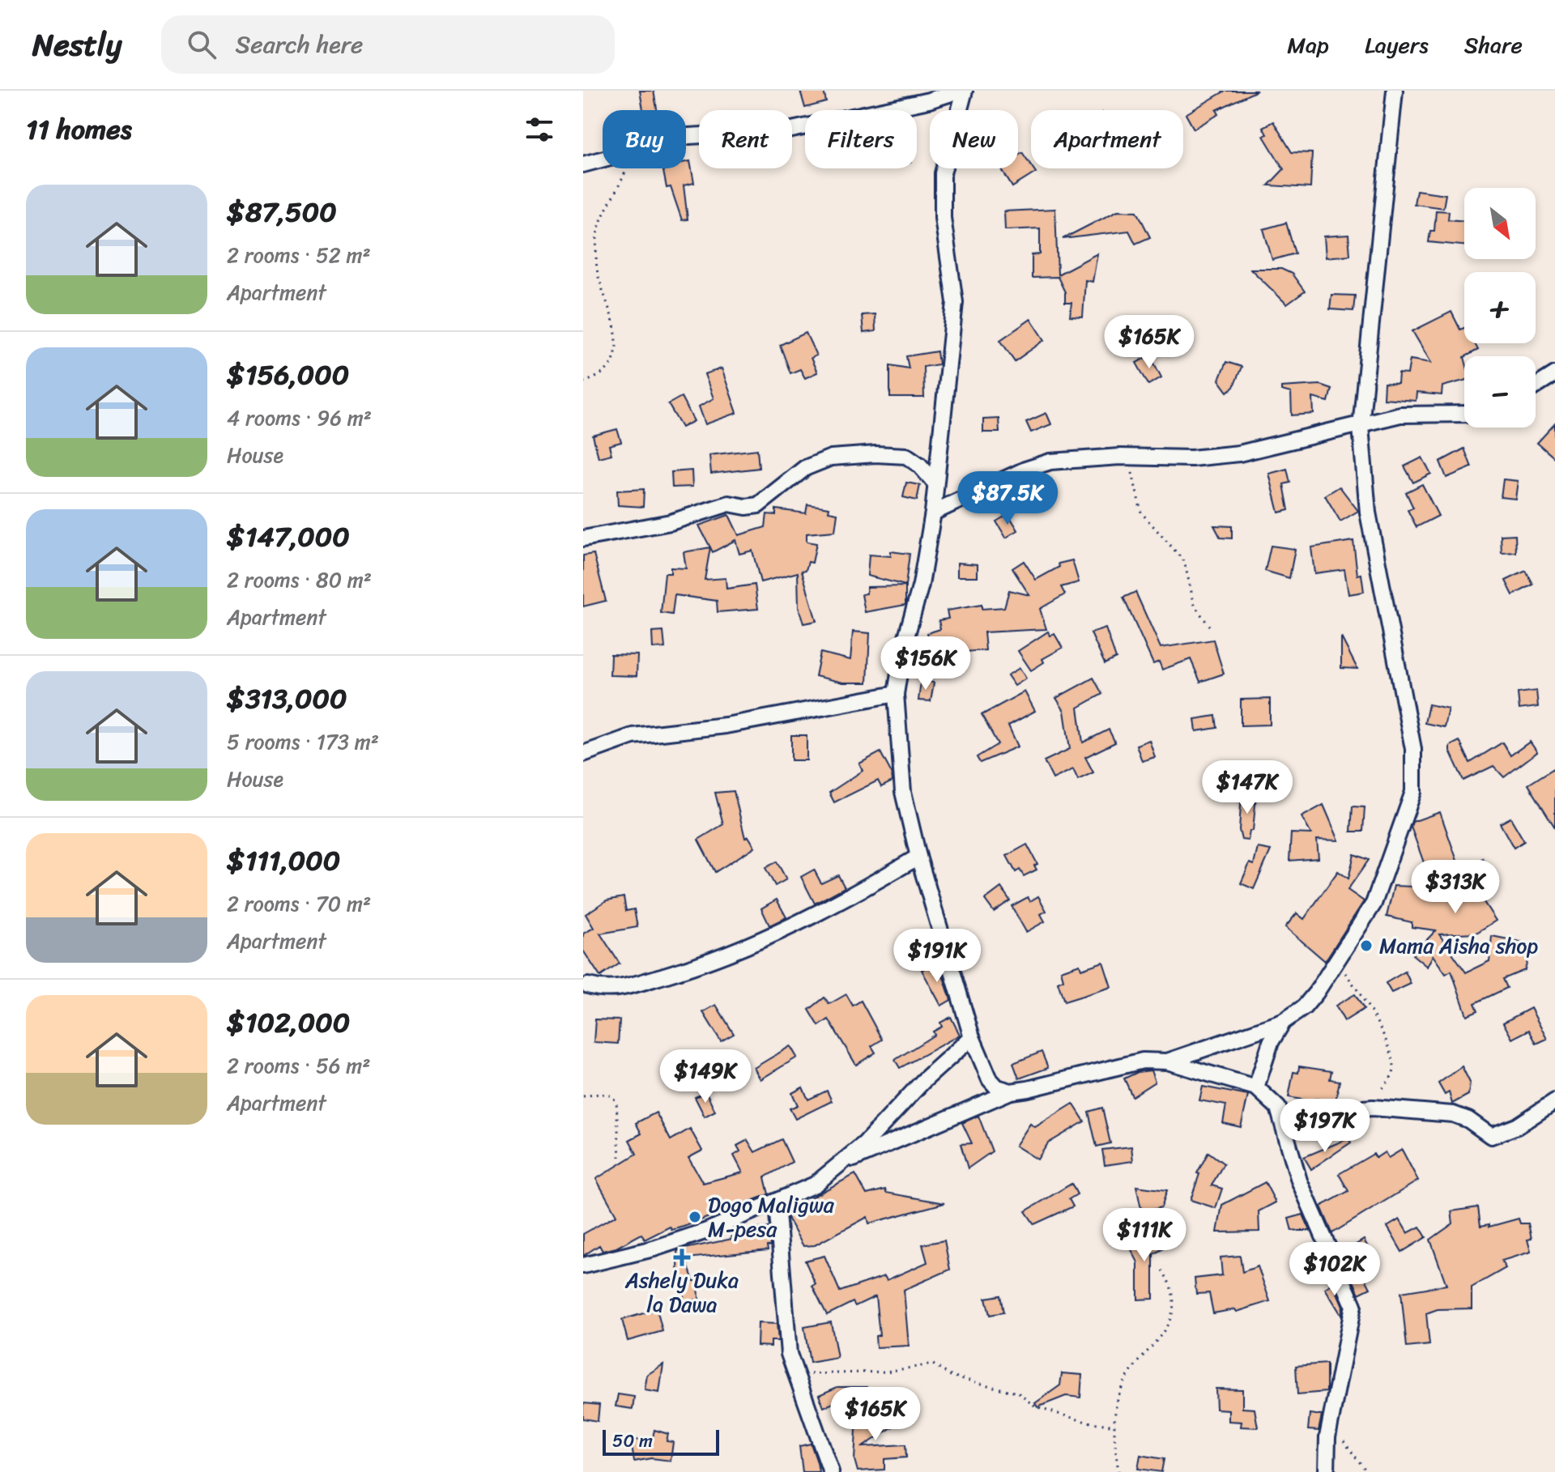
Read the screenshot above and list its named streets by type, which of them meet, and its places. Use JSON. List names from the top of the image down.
{
  "places": {
    "other": ["Mama Aisha shop", "Dogo Maligwa M-pesa"],
    "health": ["Ashely Duka la Dawa"]
  },
  "scale_bar": "50 m",
  "north": "bottom right",
  "page": {
    "header": "Nestly",
    "search": "Search here",
    "nav": ["Map", "Layers", "Share"],
    "heading": "11 homes",
    "chip": [
      "Buy",
      "Rent",
      "Filters",
      "New",
      "Apartment"
    ],
    "list": [
      {
        "name": "$87,500",
        "note": "2 rooms · 52 m² · Apartment"
      },
      {
        "name": "$156,000",
        "note": "4 rooms · 96 m² · House"
      },
      {
        "name": "$147,000",
        "note": "2 rooms · 80 m² · Apartment"
      },
      {
        "name": "$313,000",
        "note": "5 rooms · 173 m² · House"
      },
      {
        "name": "$111,000",
        "note": "2 rooms · 70 m² · Apartment"
      },
      {
        "name": "$102,000",
        "note": "2 rooms · 56 m² · Apartment"
      }
    ],
    "map_buttons": ["+", "−"],
    "price": [
      "$165K",
      "$87.5K",
      "$156K",
      "$147K",
      "$313K",
      "$191K",
      "$149K",
      "$197K",
      "$111K",
      "$102K",
      "$165K"
    ],
    "scale": "50 m"
  }
}
